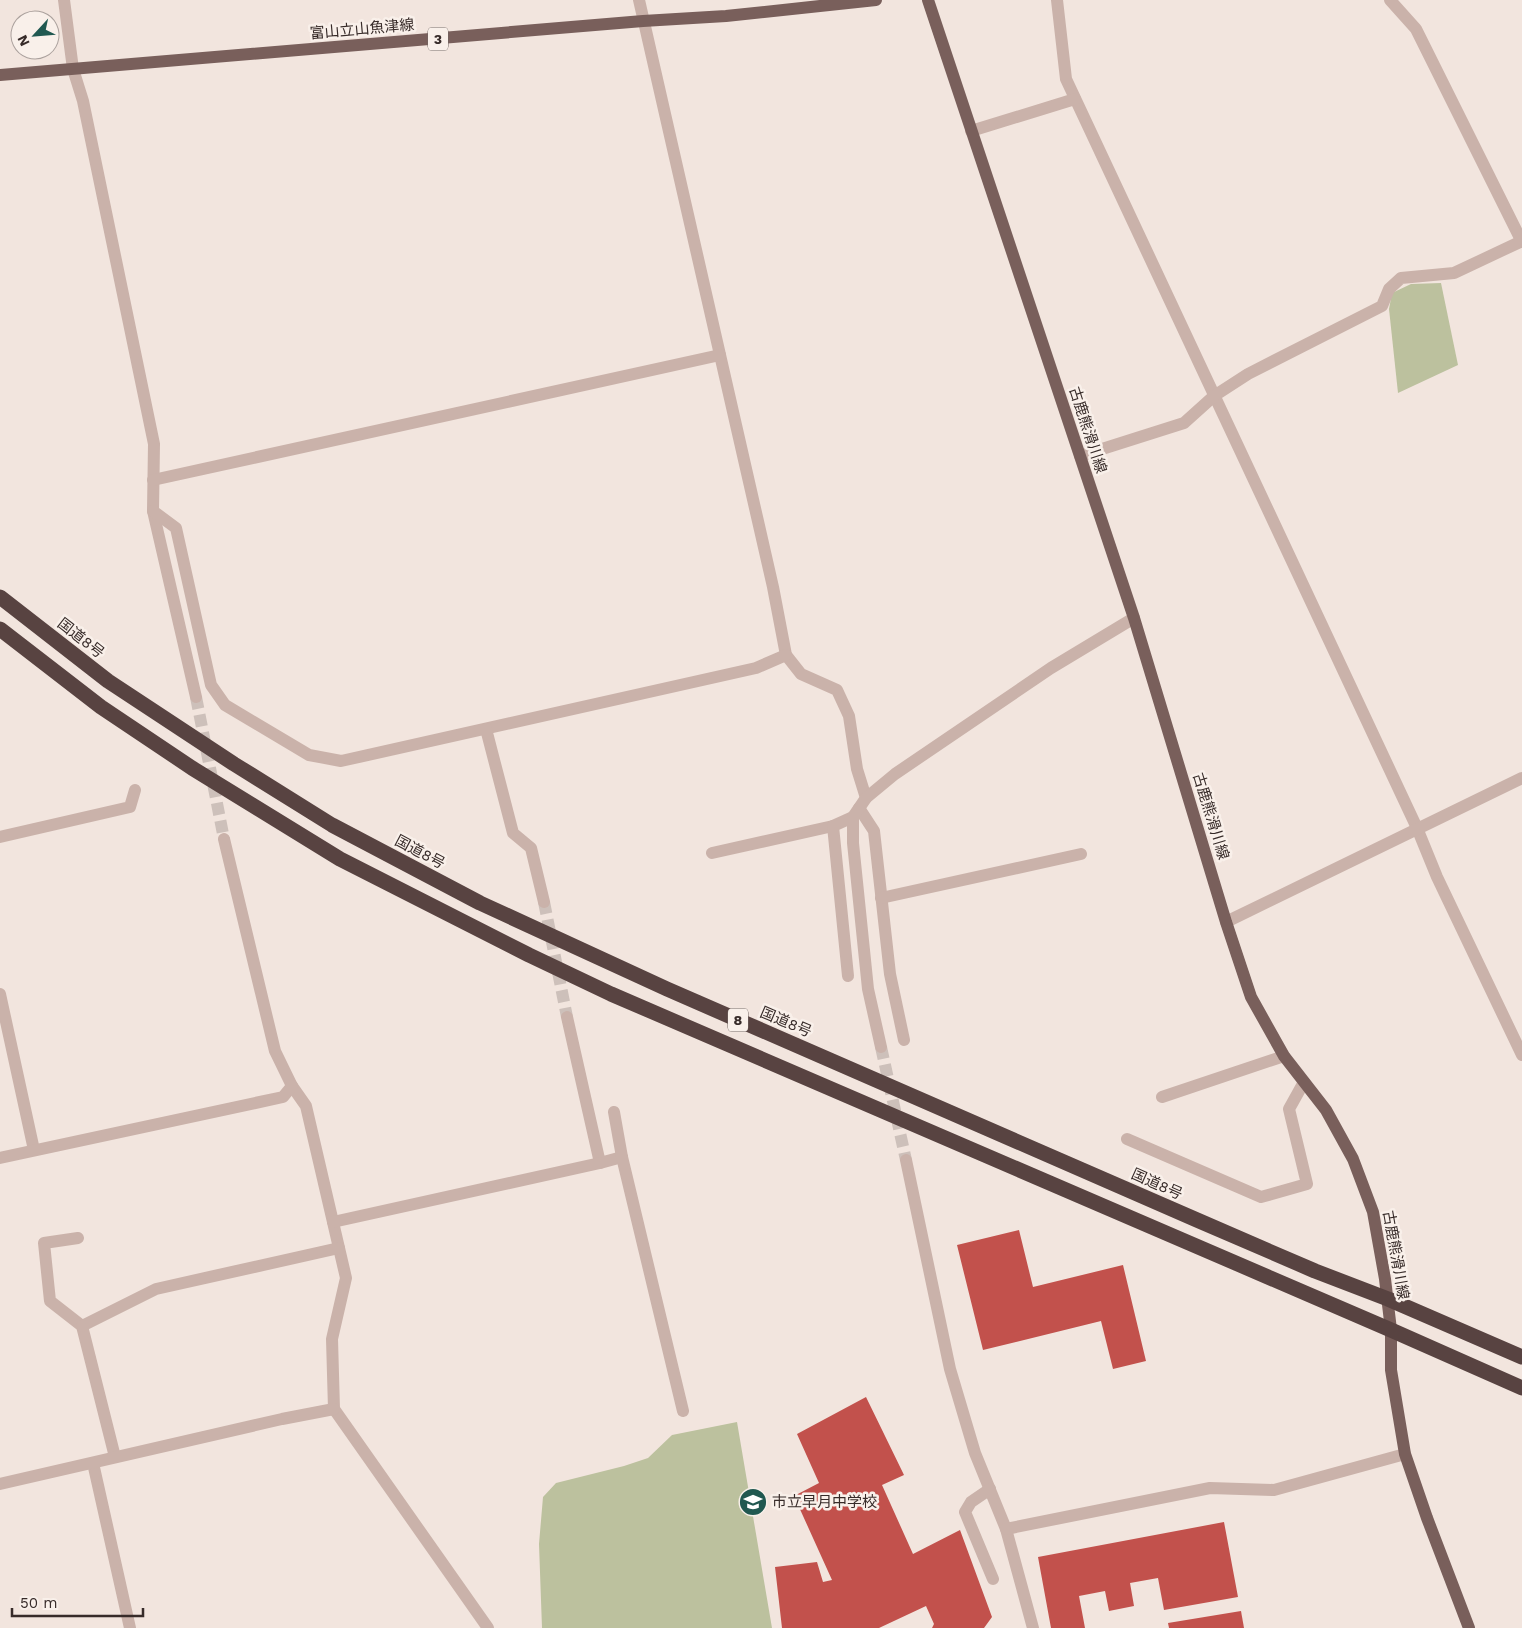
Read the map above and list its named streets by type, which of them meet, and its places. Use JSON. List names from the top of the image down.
{
  "streets": {
    "highway": ["国道8号", "8"],
    "main road": ["富山立山魚津線", "3", "古鹿熊滑川線"]
  },
  "crossings": [
    ["古鹿熊滑川線", "国道8号"],
    ["古鹿熊滑川線", "8"]
  ],
  "places": {
    "school or university": ["市立早月中学校"]
  },
  "scale_bar": "50 m",
  "north": "bottom left"
}
